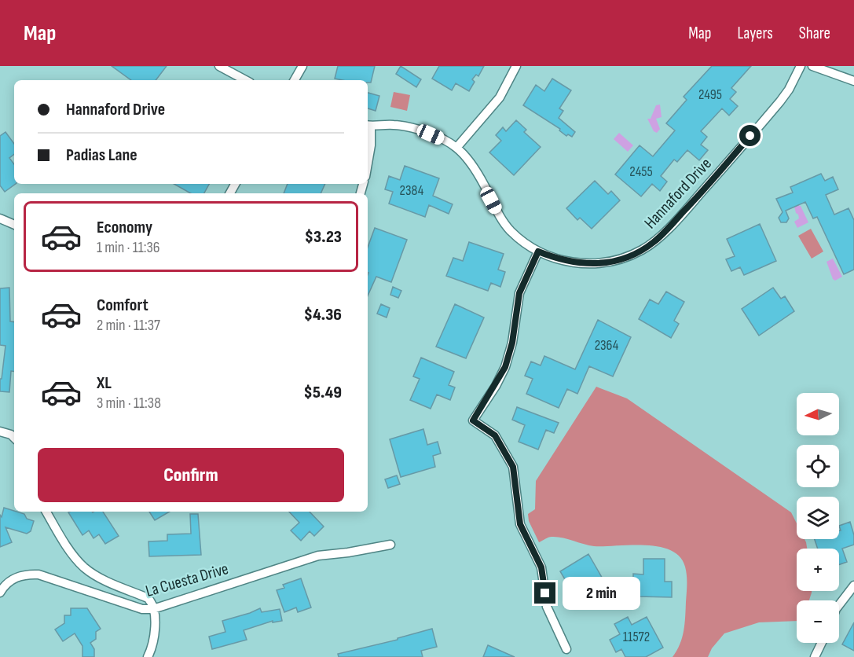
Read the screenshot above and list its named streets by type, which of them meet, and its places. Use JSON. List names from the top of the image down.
{
  "streets": {
    "street": ["Hannaford Drive", "La Cuesta Drive"]
  },
  "house_numbers": [
    "2495",
    "2455",
    "2384",
    "2364",
    "11572"
  ],
  "north": "left",
  "page": {
    "header": "Map",
    "nav": ["Map", "Layers", "Share"],
    "banner": ["Hannaford Drive", "Padias Lane"],
    "list": [
      {
        "name": "Economy",
        "note": "1 min · 11:36",
        "value": "$3.23"
      },
      {
        "name": "Comfort",
        "note": "2 min · 11:37",
        "value": "$4.36"
      },
      {
        "name": "XL",
        "note": "3 min · 11:38",
        "value": "$5.49"
      }
    ],
    "map_buttons": ["+", "−"],
    "buttons": "Confirm",
    "bubble": "2 min"
  }
}
